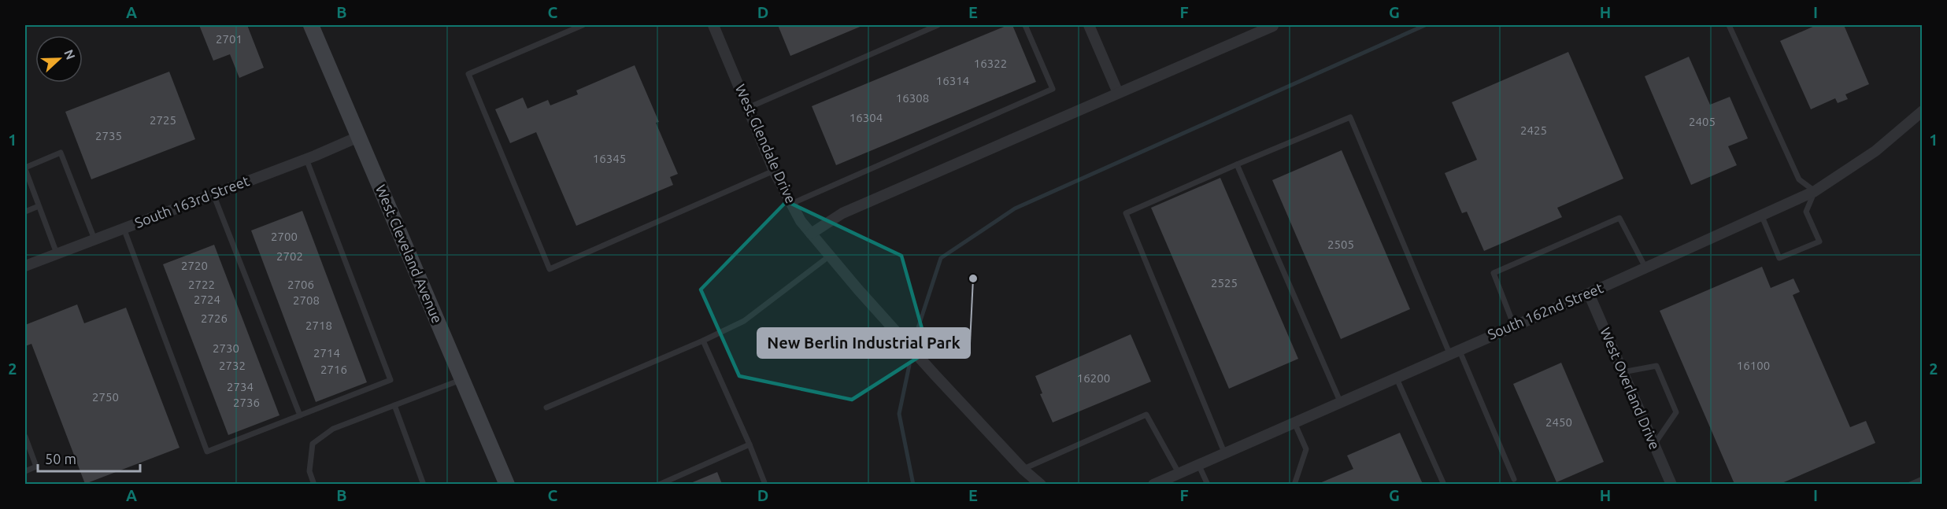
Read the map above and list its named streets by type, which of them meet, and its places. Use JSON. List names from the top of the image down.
{
  "streets": {
    "main road": ["West Cleveland Avenue"],
    "street": [
      "West Glendale Drive",
      "South 163rd Street",
      "South 162nd Street",
      "West Overland Drive"
    ]
  },
  "crossings": [
    ["South 163rd Street", "West Cleveland Avenue"],
    ["South 162nd Street", "West Overland Drive"]
  ],
  "places": ["New Berlin Industrial Park"],
  "house_numbers": [
    "2701",
    "16322",
    "16314",
    "16308",
    "16304",
    "2725",
    "2405",
    "2425",
    "2735",
    "16345",
    "2700",
    "2505",
    "2702",
    "2720",
    "2525",
    "2722",
    "2706",
    "2724",
    "2708",
    "2726",
    "2718",
    "2730",
    "2714",
    "2732",
    "16100",
    "2716",
    "16200",
    "2734",
    "2750",
    "2736",
    "2450"
  ],
  "scale_bar": "50 m",
  "north": "right",
  "grid": {
    "columns": [
      "A",
      "B",
      "C",
      "D",
      "E",
      "F",
      "G",
      "H",
      "I"
    ],
    "rows": ["1", "2"]
  }
}
